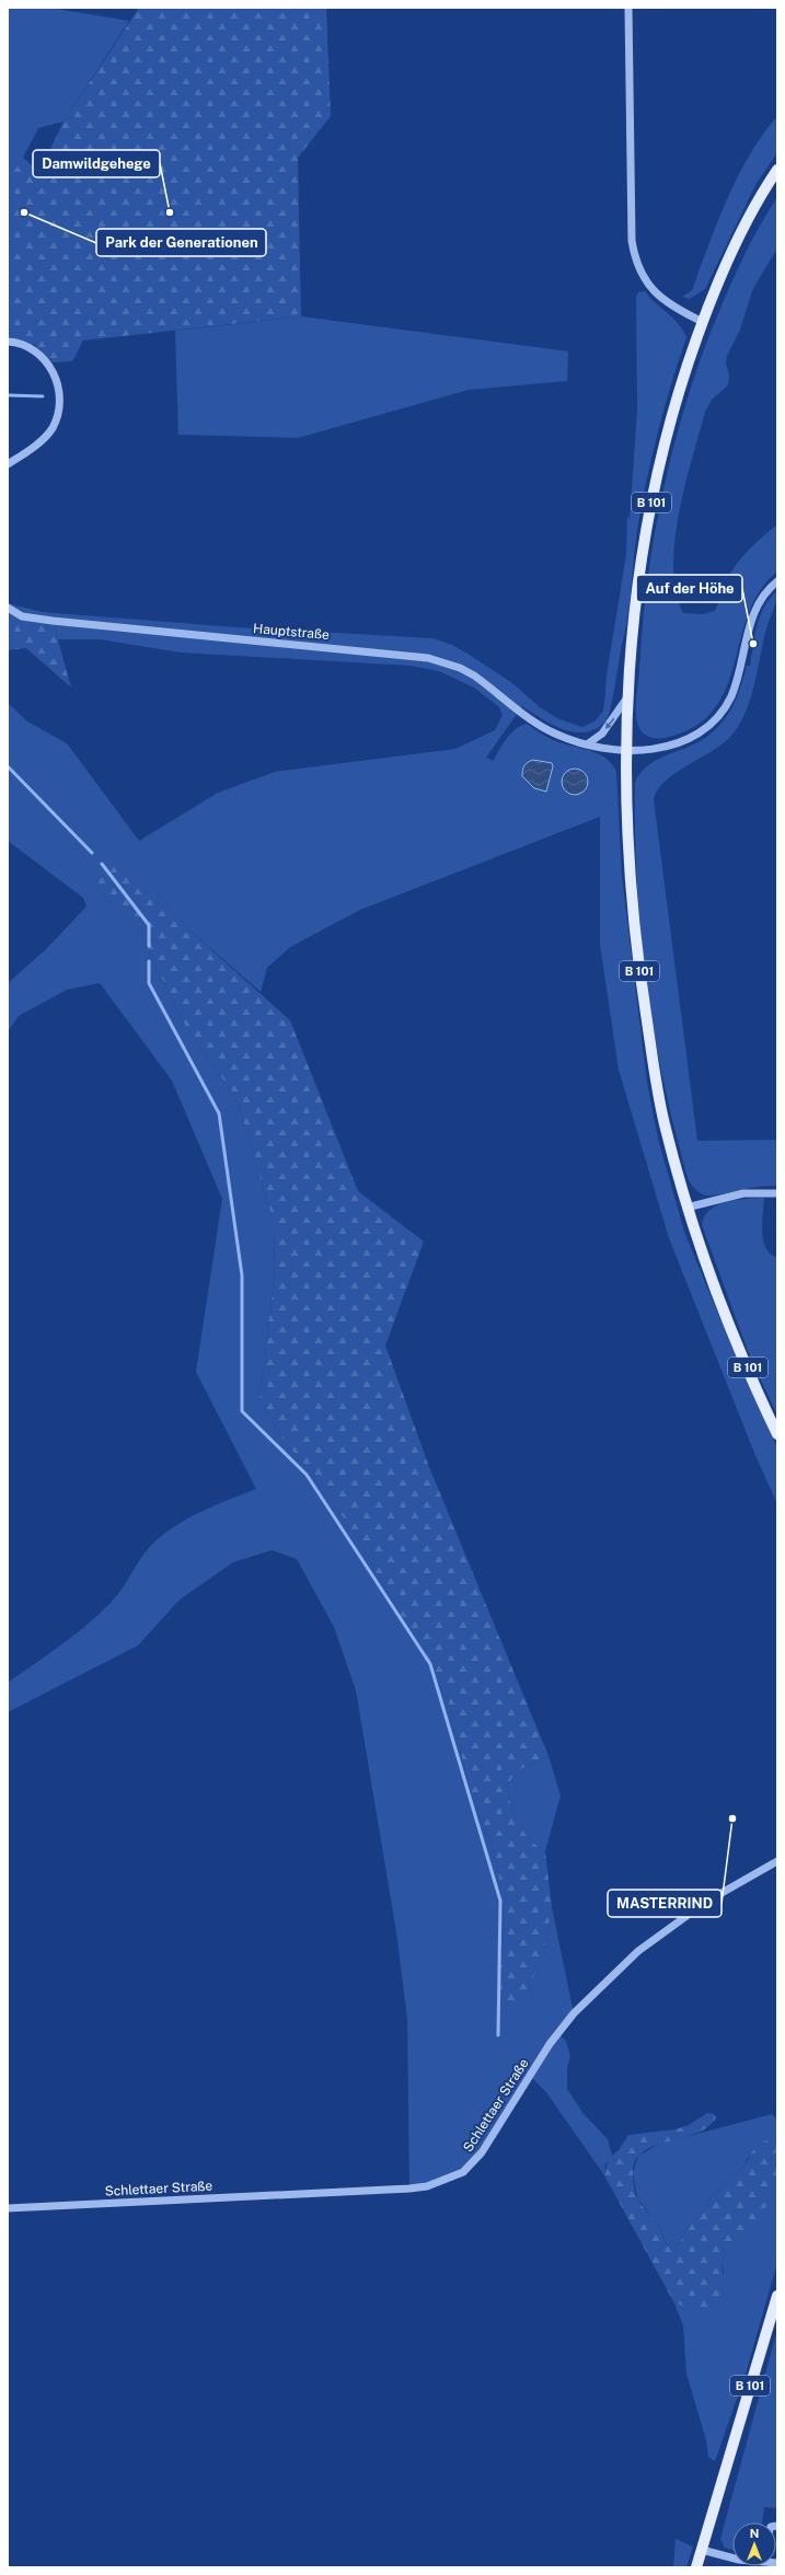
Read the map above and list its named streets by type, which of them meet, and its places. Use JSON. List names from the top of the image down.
{
  "streets": {
    "main road": ["B 101"],
    "street": ["Hauptstraße", "Schlettaer Straße"]
  },
  "crossings": [
    ["B 101", "Hauptstraße"]
  ],
  "places": [
    "Park der Generationen",
    "Damwildgehege",
    "Auf der Höhe",
    "MASTERRIND"
  ],
  "north": "top"
}
